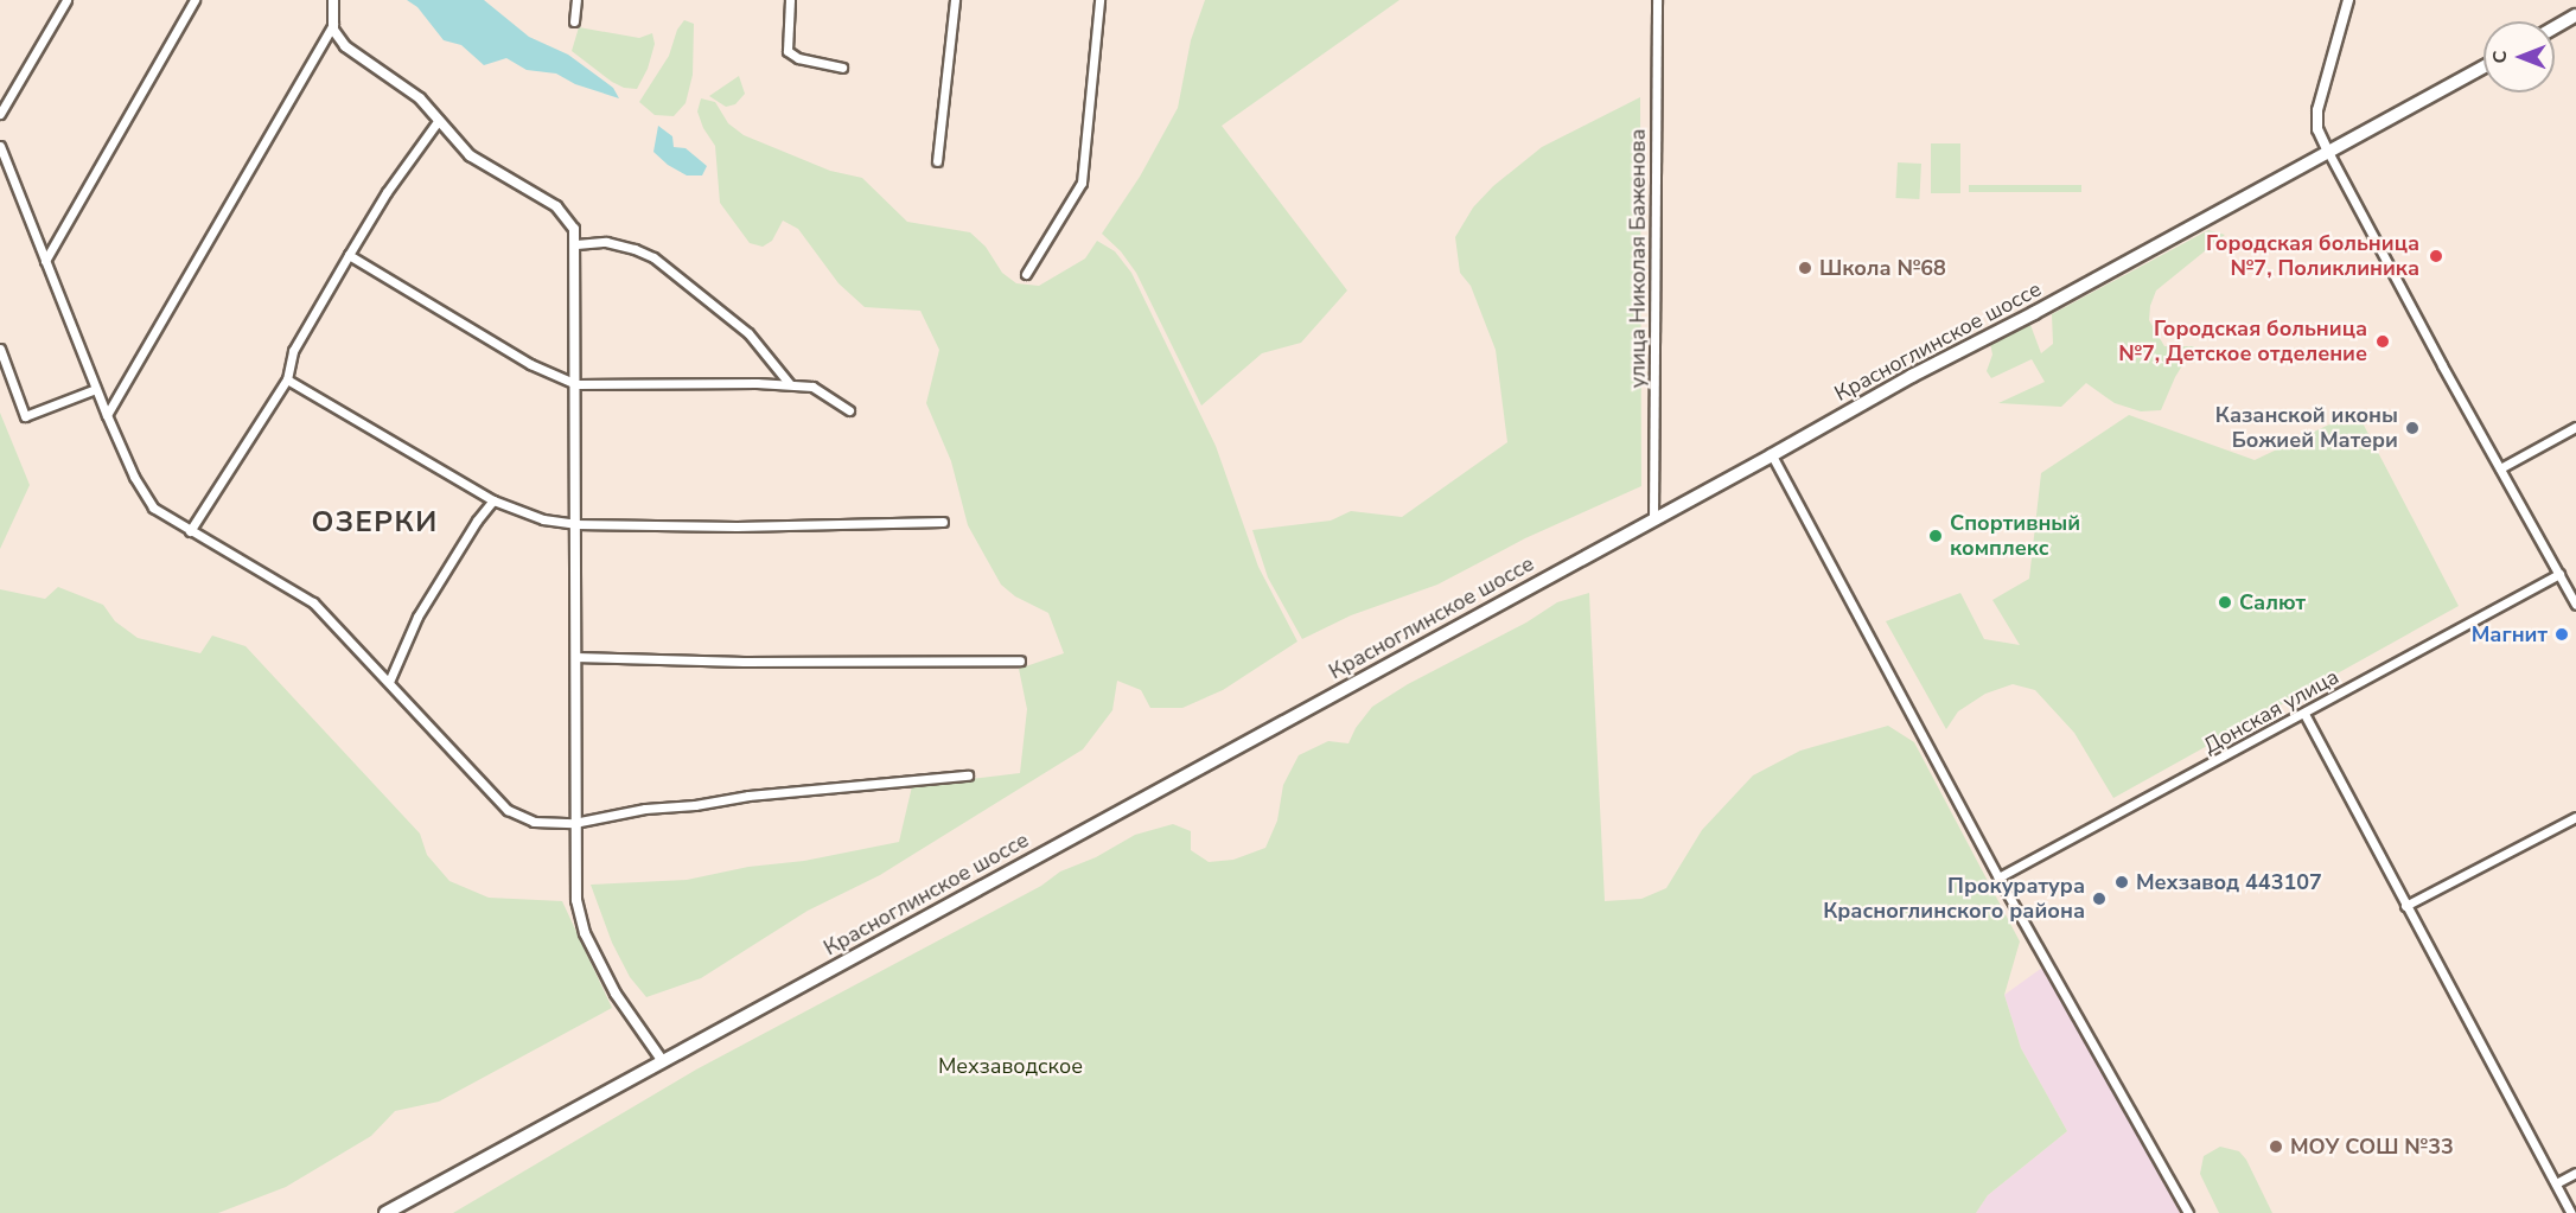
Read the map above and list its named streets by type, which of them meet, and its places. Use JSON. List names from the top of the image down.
{
  "streets": {
    "main road": ["Красноглинское шоссе"],
    "street": ["улица Николая Баженова", "Донская улица"]
  },
  "crossings": [
    ["улица Николая Баженова", "Красноглинское шоссе"]
  ],
  "districts": ["ОЗЕРКИ"],
  "parks": ["Мехзаводское"],
  "places": [
    "Городская больница №7, Поликлиника",
    "Школа №68",
    "Городская больница №7, Детское отделение",
    "Казанской иконы Божией Матери",
    "Спортивный комплекс",
    "Салют",
    "Магнит",
    "Мехзавод 443107",
    "Прокуратура Красноглинского района",
    "МОУ СОШ №33"
  ],
  "north": "left"
}
